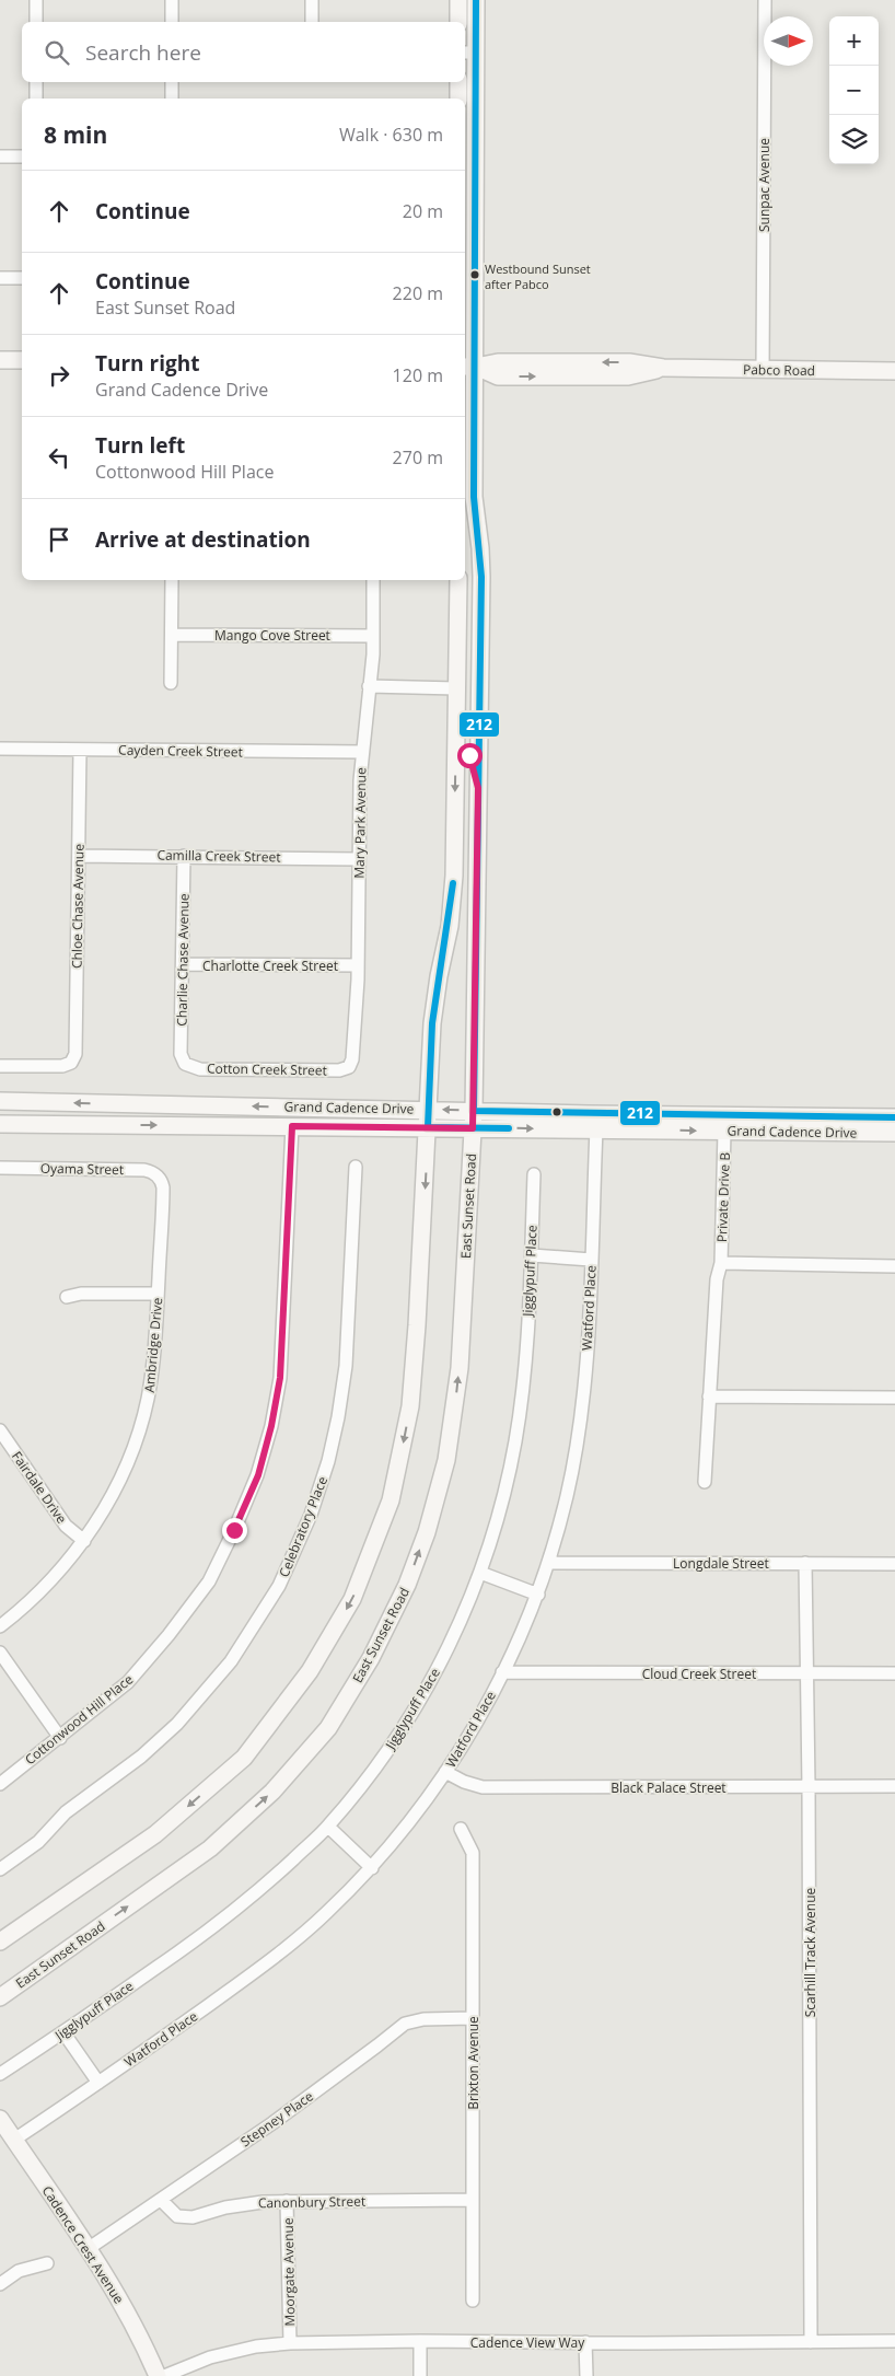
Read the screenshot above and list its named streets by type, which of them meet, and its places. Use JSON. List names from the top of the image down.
{
  "streets": {
    "main road": [
      "Pabco Road",
      "Grand Cadence Drive",
      "East Sunset Road",
      "Cadence Crest Avenue"
    ],
    "street": [
      "Sunpac Avenue",
      "Mango Cove Street",
      "Cayden Creek Street",
      "Mary Park Avenue",
      "Camilla Creek Street",
      "Chloe Chase Avenue",
      "Charlie Chase Avenue",
      "Charlotte Creek Street",
      "Cotton Creek Street",
      "Oyama Street",
      "Private Drive B",
      "Jigglypuff Place",
      "Watford Place",
      "Ambridge Drive",
      "Fairdale Drive",
      "Celebratory Place",
      "Longdale Street",
      "Cloud Creek Street",
      "Cottonwood Hill Place",
      "Black Palace Street",
      "Scarhill Track Avenue",
      "Brixton Avenue",
      "Stepney Place",
      "Canonbury Street",
      "Moorgate Avenue",
      "Cadence View Way"
    ]
  },
  "crossings": [
    ["Sunpac Avenue", "Pabco Road"],
    ["Pabco Road", "East Sunset Road"],
    ["Mango Cove Street", "Mary Park Avenue"],
    ["Cayden Creek Street", "Mary Park Avenue"],
    ["Cayden Creek Street", "Chloe Chase Avenue"],
    ["Mary Park Avenue", "Camilla Creek Street"],
    ["Mary Park Avenue", "Charlotte Creek Street"],
    ["Mary Park Avenue", "Cotton Creek Street"],
    ["Camilla Creek Street", "Chloe Chase Avenue"],
    ["Camilla Creek Street", "Charlie Chase Avenue"],
    ["Charlie Chase Avenue", "Charlotte Creek Street"],
    ["Charlie Chase Avenue", "Cotton Creek Street"],
    ["Grand Cadence Drive", "Private Drive B"],
    ["Grand Cadence Drive", "East Sunset Road"],
    ["Grand Cadence Drive", "Watford Place"],
    ["Grand Cadence Drive", "Cottonwood Hill Place"],
    ["Oyama Street", "Ambridge Drive"],
    ["Watford Place", "Longdale Street"],
    ["Watford Place", "Cloud Creek Street"],
    ["Watford Place", "Black Palace Street"],
    ["Watford Place", "Cadence Crest Avenue"],
    ["Ambridge Drive", "Fairdale Drive"],
    ["Longdale Street", "Scarhill Track Avenue"],
    ["Cloud Creek Street", "Scarhill Track Avenue"],
    ["Black Palace Street", "Scarhill Track Avenue"],
    ["Scarhill Track Avenue", "Cadence View Way"],
    ["Brixton Avenue", "Stepney Place"],
    ["Brixton Avenue", "Canonbury Street"],
    ["Stepney Place", "Canonbury Street"],
    ["Stepney Place", "Cadence Crest Avenue"],
    ["Canonbury Street", "Moorgate Avenue"],
    ["Moorgate Avenue", "Cadence View Way"]
  ],
  "places": ["Westbound Sunset after Pabco"],
  "lines": ["transit line 212"],
  "north": "right",
  "page": {
    "map_buttons": ["+", "−"],
    "search": "Search here",
    "heading": ["8 min", "Walk · 630 m"],
    "list": [
      ["Continue", "20 m"],
      ["Continue", "East Sunset Road", "220 m"],
      ["Turn right", "Grand Cadence Drive", "120 m"],
      ["Turn left", "Cottonwood Hill Place", "270 m"],
      "Arrive at destination"
    ]
  }
}
